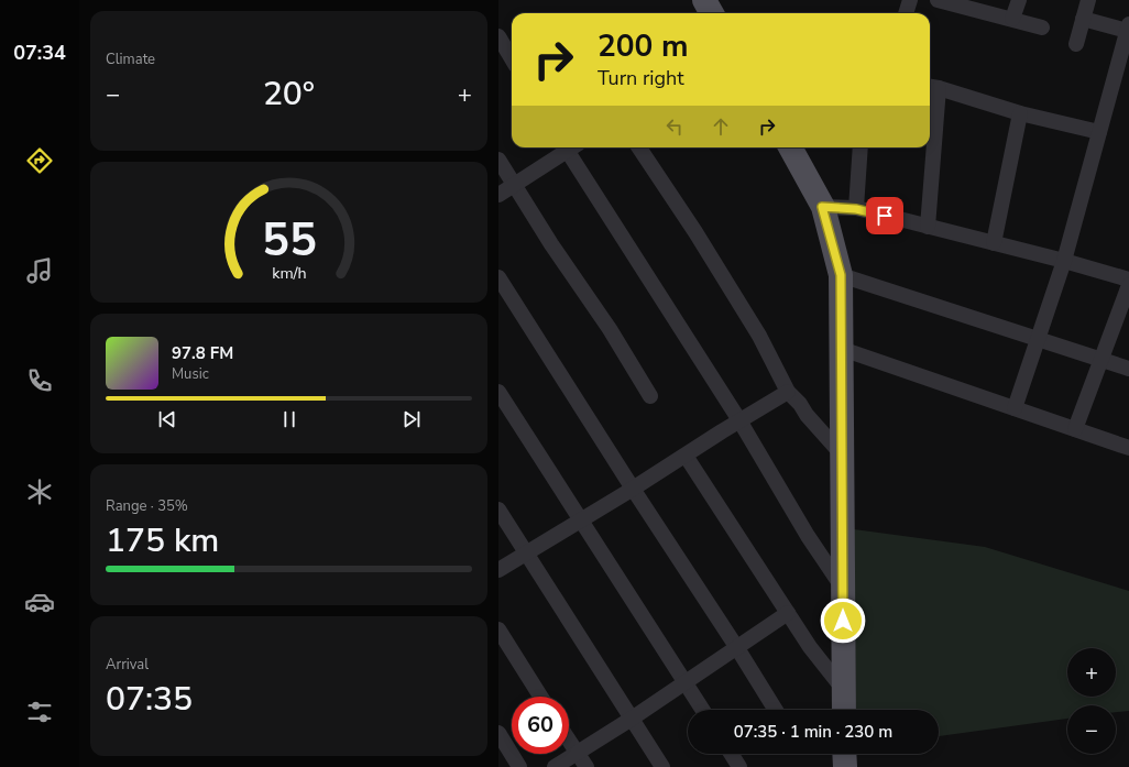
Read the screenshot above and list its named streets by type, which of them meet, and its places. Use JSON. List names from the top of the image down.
{
  "page": {
    "tabs": "07:34",
    "tile": [
      "Climate",
      ["Range · 35%", "175 km"],
      ["Arrival", "07:35"]
    ],
    "turn": ["200 m", "Turn right"],
    "heat": ["−", "20°", "+"],
    "song": ["97.8 FM", "Music"],
    "map_buttons": ["+", "−"],
    "limit": "60",
    "trip": "07:35 · 1 min · 230 m",
    "gauge": ["55", "km/h"]
  }
}
